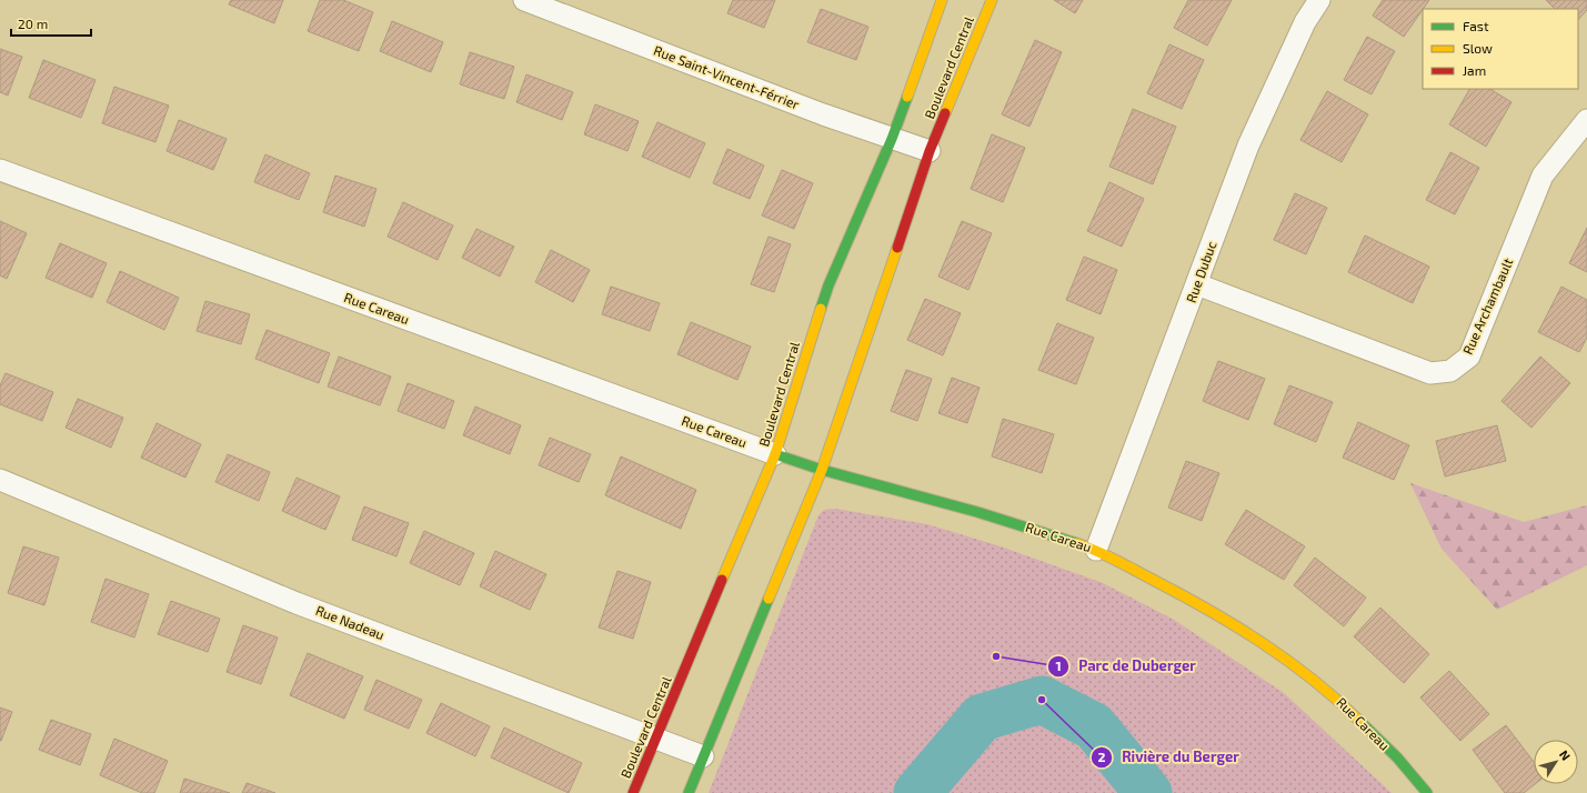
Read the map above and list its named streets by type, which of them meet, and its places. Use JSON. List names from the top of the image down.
{
  "streets": {
    "street": [
      "Boulevard Central",
      "Rue Saint-Vincent-Férrier",
      "Rue Dubuc",
      "Rue Archambault",
      "Rue Careau",
      "Rue Nadeau"
    ]
  },
  "crossings": [
    ["Boulevard Central", "Rue Saint-Vincent-Férrier"],
    ["Boulevard Central", "Rue Careau"],
    ["Boulevard Central", "Rue Nadeau"],
    ["Rue Dubuc", "Rue Archambault"],
    ["Rue Dubuc", "Rue Careau"]
  ],
  "places": ["Parc de Duberger", "Rivière du Berger"],
  "legend": ["Fast", "Slow", "Jam"],
  "scale_bar": "20 m",
  "north": "top right"
}
